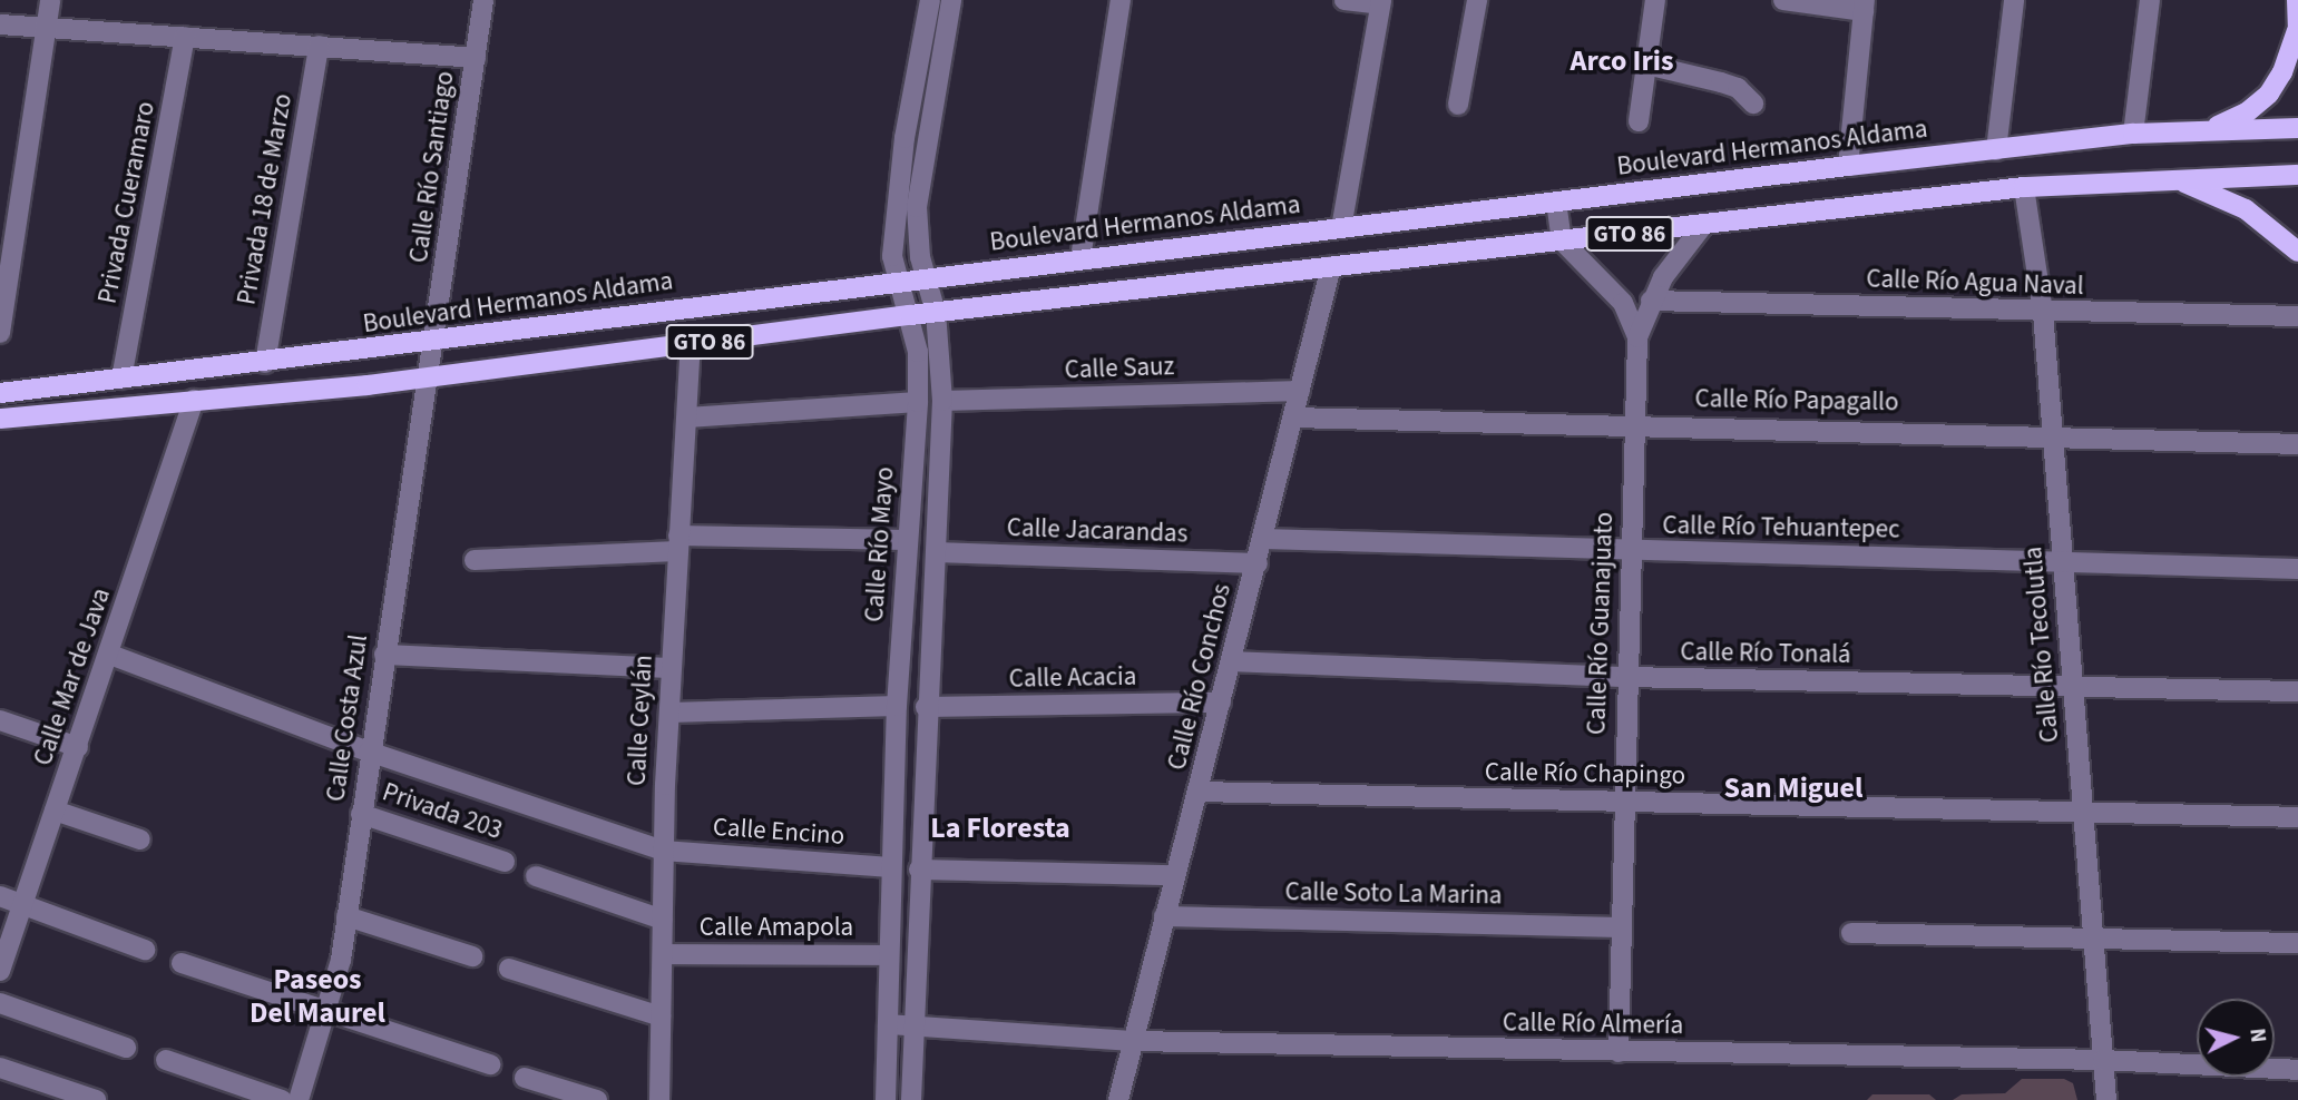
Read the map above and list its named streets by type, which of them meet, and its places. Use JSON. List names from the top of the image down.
{
  "streets": {
    "main road": ["Boulevard Hermanos Aldama", "GTO 86"],
    "street": [
      "Calle Río Santiago",
      "Privada 18 de Marzo",
      "Privada Cueramaro",
      "Calle Río Agua Naval",
      "Calle Sauz",
      "Calle Río Papagallo",
      "Calle Río Tehuantepec",
      "Calle Jacarandas",
      "Calle Río Mayo",
      "Calle Río Guanajuato",
      "Calle Río Tecolutla",
      "Calle Río Tonalá",
      "Calle Mar de Java",
      "Calle Río Conchos",
      "Calle Acacia",
      "Calle Costa Azul",
      "Calle Ceylán",
      "Calle Río Chapingo",
      "Privada 203",
      "Calle Encino",
      "Calle Soto La Marina",
      "Calle Amapola",
      "Calle Río Almería"
    ]
  },
  "crossings": [
    ["Boulevard Hermanos Aldama", "Calle Río Santiago"],
    ["Boulevard Hermanos Aldama", "Privada 18 de Marzo"],
    ["Boulevard Hermanos Aldama", "Privada Cueramaro"],
    ["Boulevard Hermanos Aldama", "Calle Río Mayo"],
    ["Boulevard Hermanos Aldama", "Calle Costa Azul"],
    ["Calle Río Santiago", "Calle Costa Azul"],
    ["GTO 86", "Calle Río Mayo"],
    ["GTO 86", "Calle Río Guanajuato"],
    ["GTO 86", "Calle Río Tecolutla"],
    ["GTO 86", "Calle Mar de Java"],
    ["GTO 86", "Calle Río Conchos"],
    ["GTO 86", "Calle Costa Azul"],
    ["GTO 86", "Calle Ceylán"],
    ["Calle Río Agua Naval", "Calle Río Guanajuato"],
    ["Calle Río Agua Naval", "Calle Río Tecolutla"],
    ["Calle Sauz", "Calle Río Conchos"],
    ["Calle Río Papagallo", "Calle Río Guanajuato"],
    ["Calle Río Papagallo", "Calle Río Tecolutla"],
    ["Calle Río Papagallo", "Calle Río Conchos"],
    ["Calle Río Tehuantepec", "Calle Río Guanajuato"],
    ["Calle Río Tehuantepec", "Calle Río Tecolutla"],
    ["Calle Río Tehuantepec", "Calle Río Conchos"],
    ["Calle Jacarandas", "Calle Río Conchos"],
    ["Calle Río Mayo", "Calle Encino"],
    ["Calle Río Mayo", "Calle Amapola"],
    ["Calle Río Mayo", "Calle Río Almería"],
    ["Calle Río Guanajuato", "Calle Río Tonalá"],
    ["Calle Río Guanajuato", "Calle Río Chapingo"],
    ["Calle Río Guanajuato", "Calle Soto La Marina"],
    ["Calle Río Guanajuato", "Calle Río Almería"],
    ["Calle Río Tecolutla", "Calle Río Tonalá"],
    ["Calle Río Tecolutla", "Calle Río Chapingo"],
    ["Calle Río Tecolutla", "Calle Río Almería"],
    ["Calle Río Tonalá", "Calle Río Conchos"],
    ["Calle Mar de Java", "Calle Encino"],
    ["Calle Río Conchos", "Calle Acacia"],
    ["Calle Río Conchos", "Calle Río Chapingo"],
    ["Calle Río Conchos", "Calle Soto La Marina"],
    ["Calle Río Conchos", "Calle Río Almería"],
    ["Calle Costa Azul", "Privada 203"],
    ["Calle Costa Azul", "Calle Encino"],
    ["Calle Ceylán", "Calle Encino"],
    ["Calle Ceylán", "Calle Amapola"]
  ],
  "districts": [
    "Arco Iris",
    "San Miguel",
    "La Floresta",
    "Paseos Del Maurel"
  ],
  "north": "right"
}
